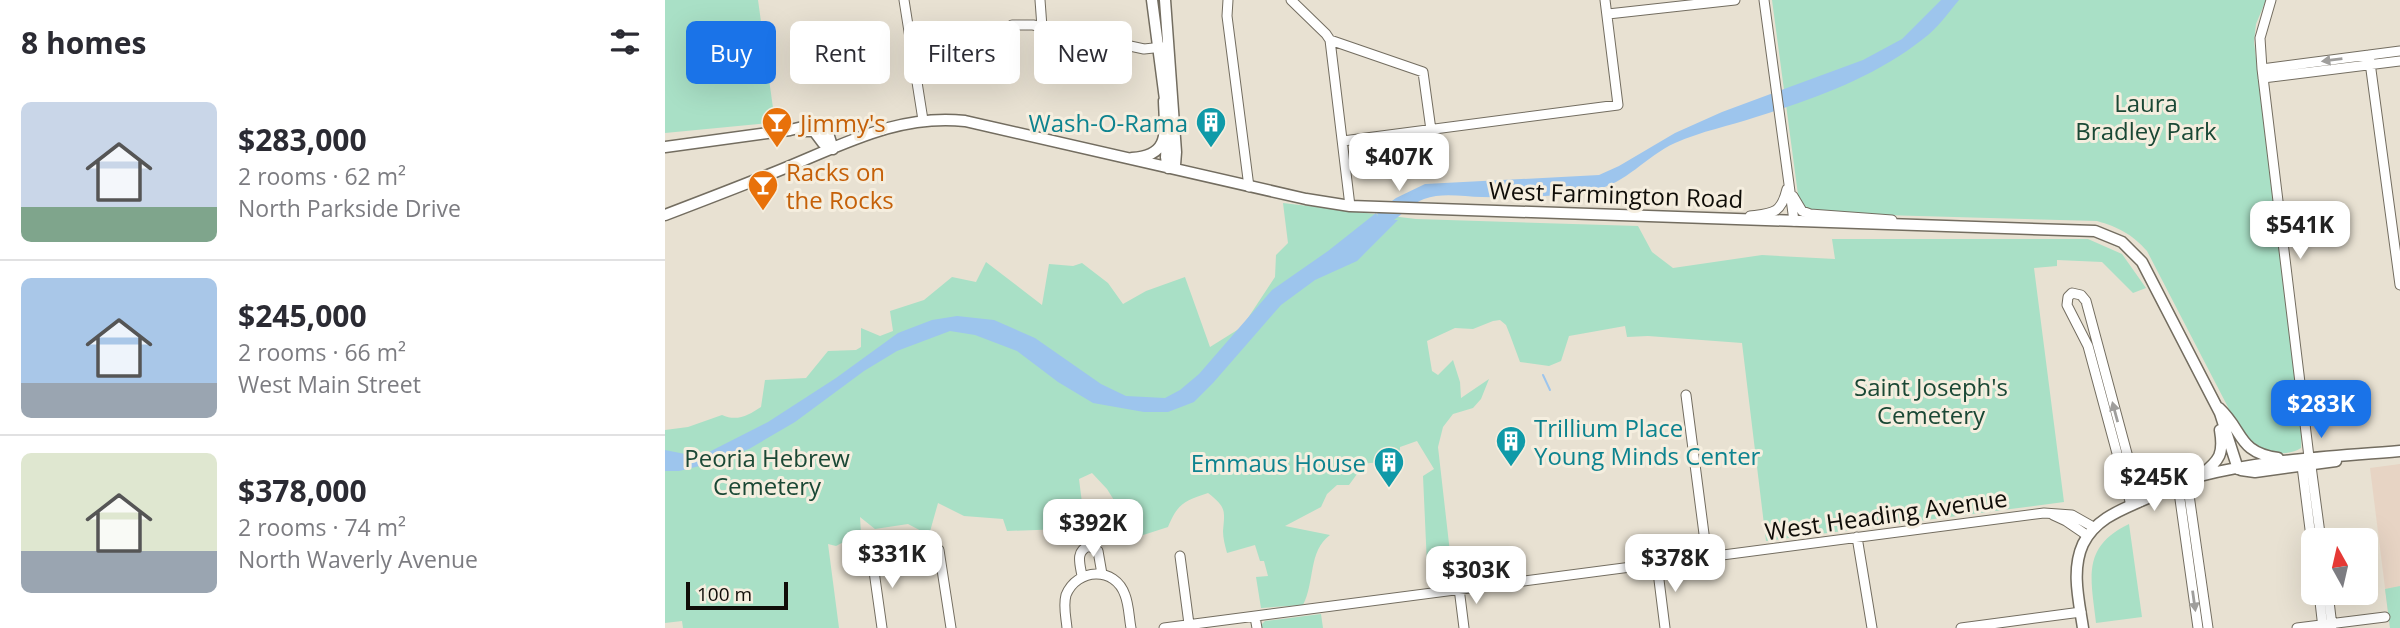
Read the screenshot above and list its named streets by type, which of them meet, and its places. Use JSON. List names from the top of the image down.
{
  "streets": {
    "main road": ["West Farmington Road"],
    "street": ["West Heading Avenue"]
  },
  "parks": ["Laura Bradley Park", "Saint Joseph's Cemetery", "Peoria Hebrew Cemetery"],
  "places": {
    "bar": ["Jimmy's", "Racks on the Rocks"],
    "building": ["Wash-O-Rama", "Trillium Place Young Minds Center", "Emmaus House"]
  },
  "scale_bar": "100 m",
  "north": "top",
  "page": {
    "heading": "8 homes",
    "chip": [
      "Buy",
      "Rent",
      "Filters",
      "New"
    ],
    "list": [
      {
        "name": "$283,000",
        "note": "2 rooms · 62 m² · North Parkside Drive"
      },
      {
        "name": "$245,000",
        "note": "2 rooms · 66 m² · West Main Street"
      },
      {
        "name": "$378,000",
        "note": "2 rooms · 74 m² · North Waverly Avenue"
      }
    ],
    "price": [
      "$407K",
      "$541K",
      "$283K",
      "$245K",
      "$392K",
      "$331K",
      "$378K",
      "$303K"
    ],
    "scale": "100 m"
  }
}
